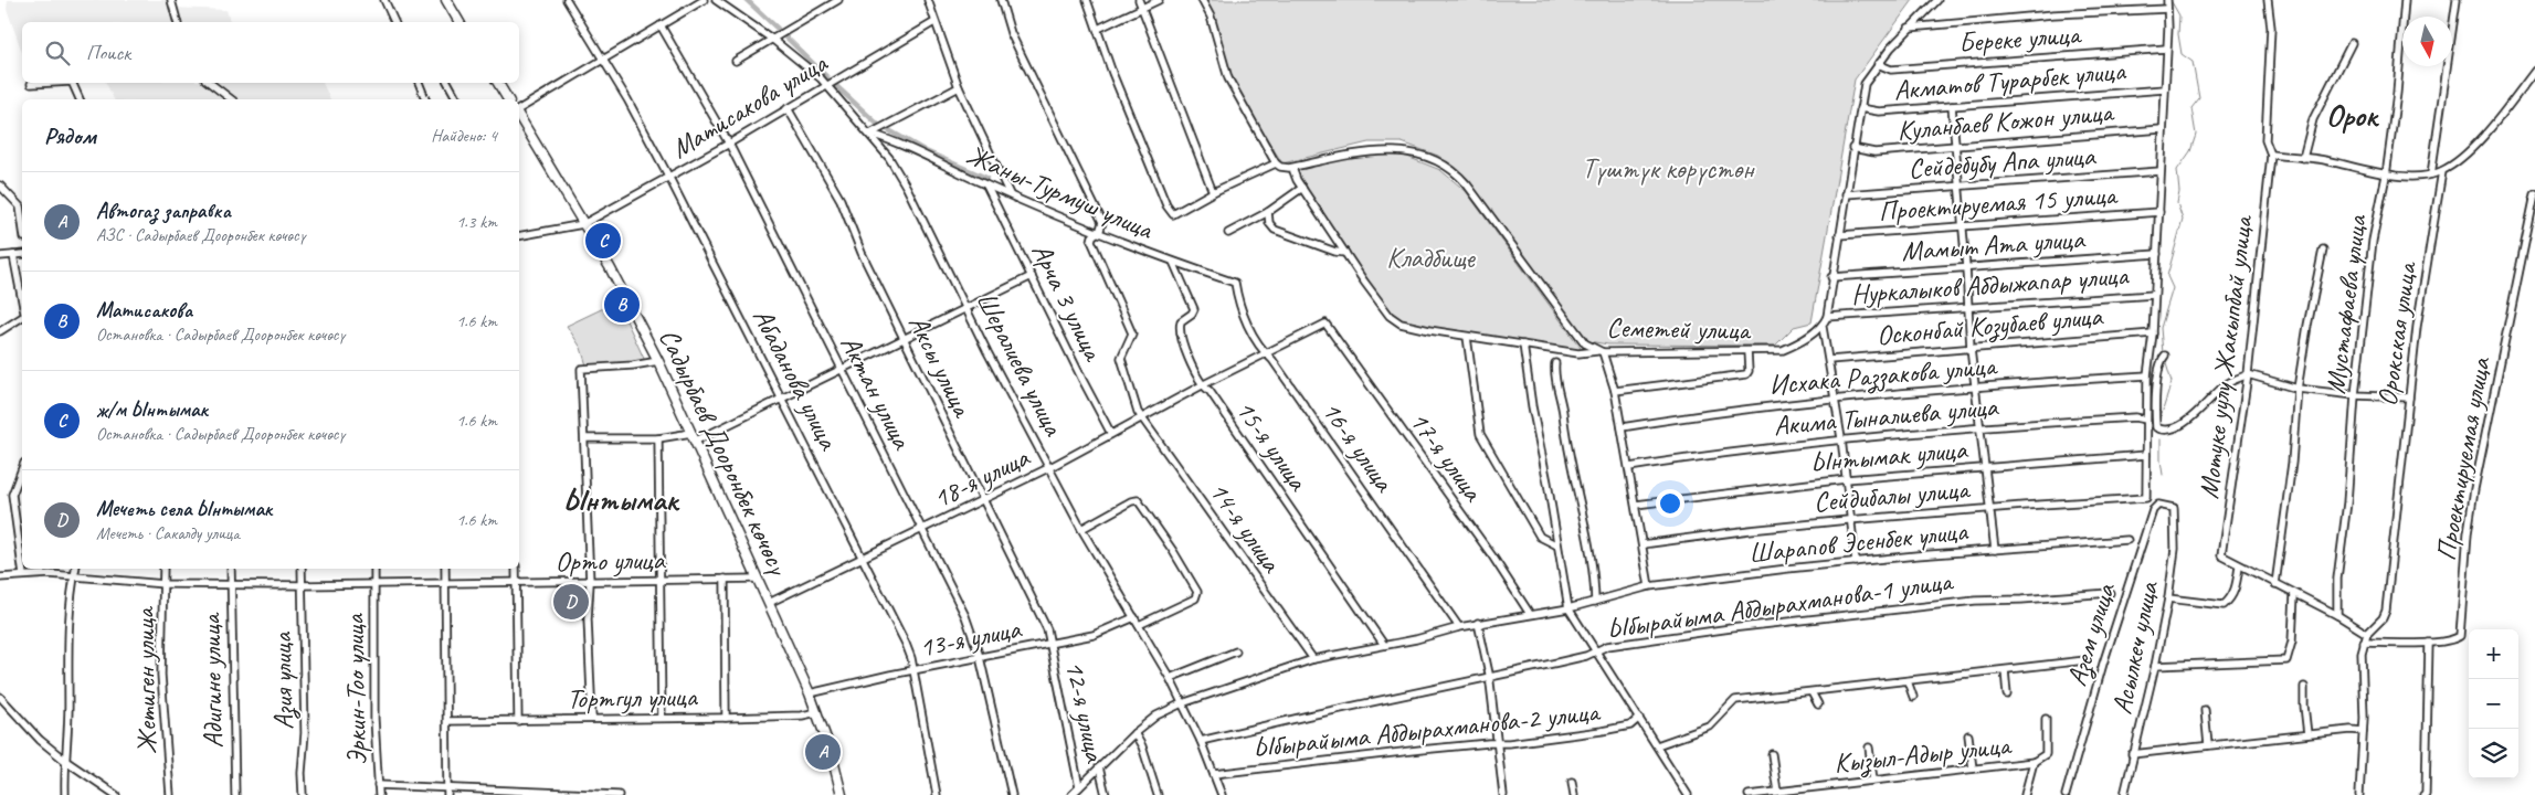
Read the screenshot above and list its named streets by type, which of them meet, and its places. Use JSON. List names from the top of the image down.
{
  "streets": {
    "main road": ["Садырбаев Дооронбек көчөсү"],
    "street": [
      "Береке улица",
      "Акматов Турарбек улица",
      "Матисакова улица",
      "Куланбаев Кожон улица",
      "Сейдебубу Апа улица",
      "Жаны-Турмуш улица",
      "Проектируемая 15 улица",
      "Мамыт Ата улица",
      "Нуркалыков Абдыжапар улица",
      "Арча 3 улица",
      "Мустафаева улица",
      "Осконбай Козубаев улица",
      "Семетей улица",
      "Орокская улица",
      "Мотуке уулу Жакыпбай улица",
      "Шералиева улица",
      "Аксы улица",
      "Исхака Раззакова улица",
      "Абаданова улица",
      "Актан улица",
      "Акима Тыналиева улица",
      "15-я улица",
      "16-я улица",
      "17-я улица",
      "Ынтымак улица",
      "Проектируемая улица",
      "18-я улица",
      "Сейдибалы улица",
      "14-я улица",
      "Шарапов Эсенбек улица",
      "Орто улица",
      "Ыбырайыма Абдырахманова-1 улица",
      "Азем улица",
      "13-я улица",
      "Асылкеч улица",
      "Жетиген улица",
      "Адигине улица",
      "Азия улица",
      "Эркин-Тоо улица",
      "Тортгул улица",
      "12-я улица",
      "Ыбырайыма Абдырахманова-2 улица",
      "Кызыл-Адыр улица"
    ]
  },
  "crossings": [
    ["Матисакова улица", "Шералиева улица"],
    ["Матисакова улица", "Аксы улица"],
    ["Матисакова улица", "Абаданова улица"],
    ["Матисакова улица", "Актан улица"],
    ["Матисакова улица", "Садырбаев Дооронбек көчөсү"],
    ["Жаны-Турмуш улица", "Арча 3 улица"],
    ["Жаны-Турмуш улица", "Шералиева улица"],
    ["Жаны-Турмуш улица", "15-я улица"],
    ["Жаны-Турмуш улица", "16-я улица"],
    ["Жаны-Турмуш улица", "14-я улица"],
    ["Арча 3 улица", "18-я улица"],
    ["Мустафаева улица", "Мотуке уулу Жакыпбай улица"],
    ["Орокская улица", "Мотуке уулу Жакыпбай улица"],
    ["Орокская улица", "Проектируемая улица"],
    ["Шералиева улица", "18-я улица"],
    ["Шералиева улица", "Шарапов Эсенбек улица"],
    ["Шералиева улица", "Ыбырайыма Абдырахманова-1 улица"],
    ["Шералиева улица", "13-я улица"],
    ["Шералиева улица", "Ыбырайыма Абдырахманова-2 улица"],
    ["Аксы улица", "18-я улица"],
    ["Аксы улица", "13-я улица"],
    ["Аксы улица", "12-я улица"],
    ["Абаданова улица", "18-я улица"],
    ["Абаданова улица", "13-я улица"],
    ["Актан улица", "18-я улица"],
    ["Актан улица", "13-я улица"],
    ["15-я улица", "18-я улица"],
    ["15-я улица", "Шарапов Эсенбек улица"],
    ["16-я улица", "18-я улица"],
    ["16-я улица", "Шарапов Эсенбек улица"],
    ["Садырбаев Дооронбек көчөсү", "18-я улица"],
    ["Садырбаев Дооронбек көчөсү", "Орто улица"],
    ["Садырбаев Дооронбек көчөсү", "13-я улица"],
    ["Садырбаев Дооронбек көчөсү", "Тортгул улица"],
    ["17-я улица", "18-я улица"],
    ["17-я улица", "Шарапов Эсенбек улица"],
    ["Ынтымак улица", "Сейдибалы улица"],
    ["18-я улица", "14-я улица"],
    ["14-я улица", "Шарапов Эсенбек улица"],
    ["Шарапов Эсенбек улица", "12-я улица"],
    ["Орто улица", "Жетиген улица"],
    ["Орто улица", "Адигине улица"],
    ["Орто улица", "Азия улица"],
    ["Орто улица", "Эркин-Тоо улица"],
    ["Азем улица", "Асылкеч улица"],
    ["13-я улица", "12-я улица"]
  ],
  "districts": ["Орок", "Ынтымак"],
  "parks": ["Түштүк көрүстөн", "Кладбище"],
  "north": "bottom",
  "page": {
    "search": "Поиск",
    "heading": ["Рядом", "Найдено: 4"],
    "list": [
      {
        "mark": "A",
        "name": "Автогаз заправка",
        "note": "АЗС · Садырбаев Дооронбек көчөсү",
        "value": "1.3 km"
      },
      {
        "mark": "B",
        "name": "Матисакова",
        "note": "Остановка · Садырбаев Дооронбек көчөсү",
        "value": "1.6 km"
      },
      {
        "mark": "C",
        "name": "ж/м Ынтымак",
        "note": "Остановка · Садырбаев Дооронбек көчөсү",
        "value": "1.6 km"
      },
      {
        "mark": "D",
        "name": "Мечеть села Ынтымак",
        "note": "Мечеть · Сакалду улица",
        "value": "1.6 km"
      }
    ],
    "pins": [
      "C",
      "B",
      "D",
      "A"
    ],
    "map_buttons": ["+", "−"]
  }
}
